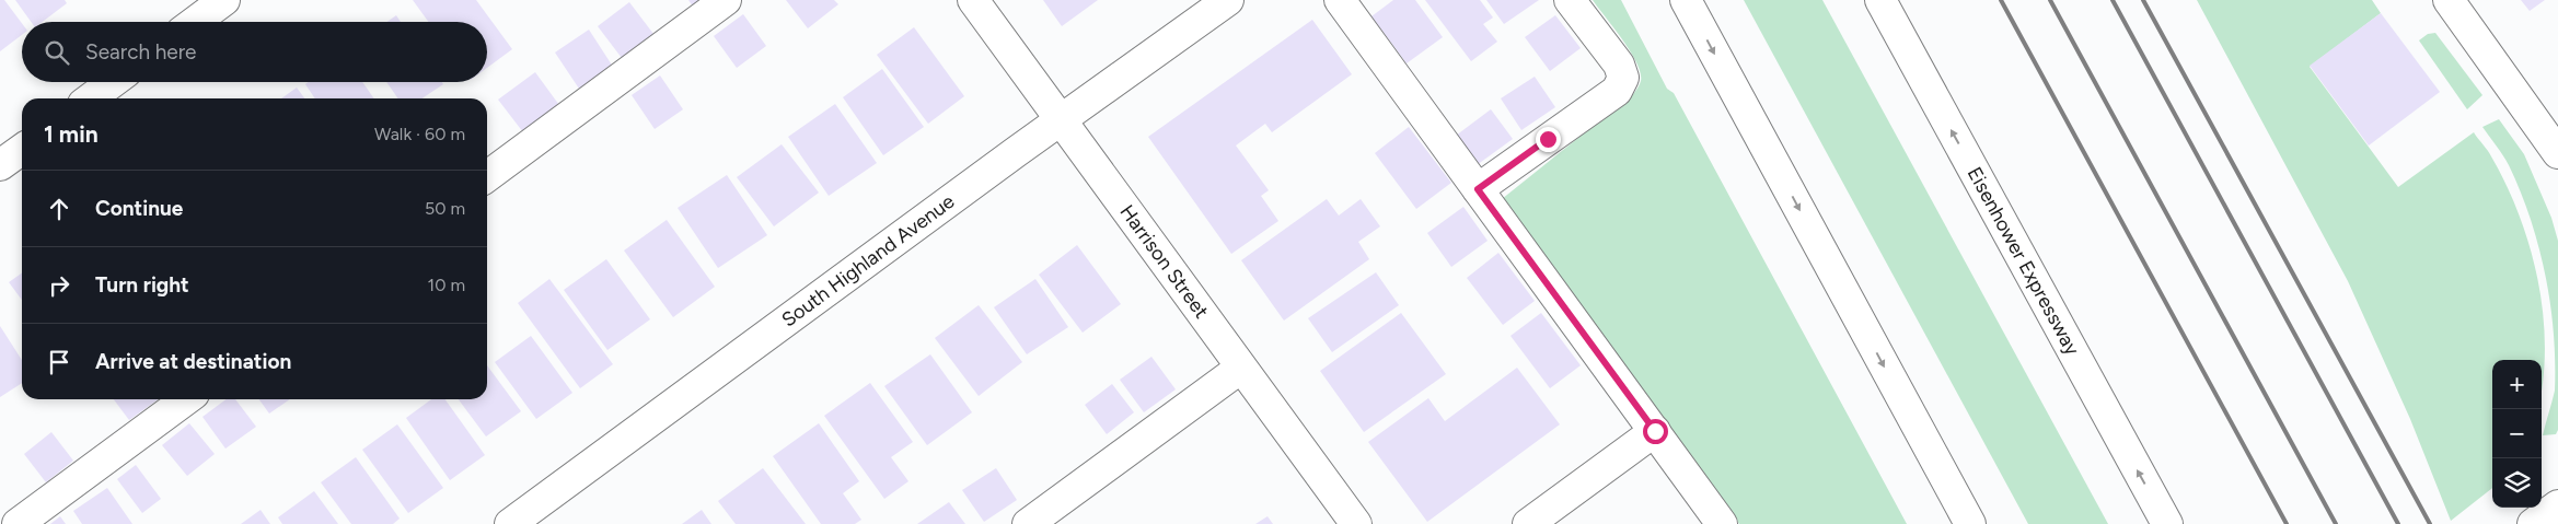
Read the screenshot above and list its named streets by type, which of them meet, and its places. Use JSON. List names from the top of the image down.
{
  "streets": {
    "main road": ["South Highland Avenue", "Harrison Street", "Eisenhower Expressway"]
  },
  "crossings": [
    ["South Highland Avenue", "Harrison Street"]
  ],
  "page": {
    "search": "Search here",
    "heading": ["1 min", "Walk · 60 m"],
    "list": [
      ["Continue", "50 m"],
      ["Turn right", "10 m"],
      "Arrive at destination"
    ],
    "map_buttons": ["+", "−"]
  }
}
